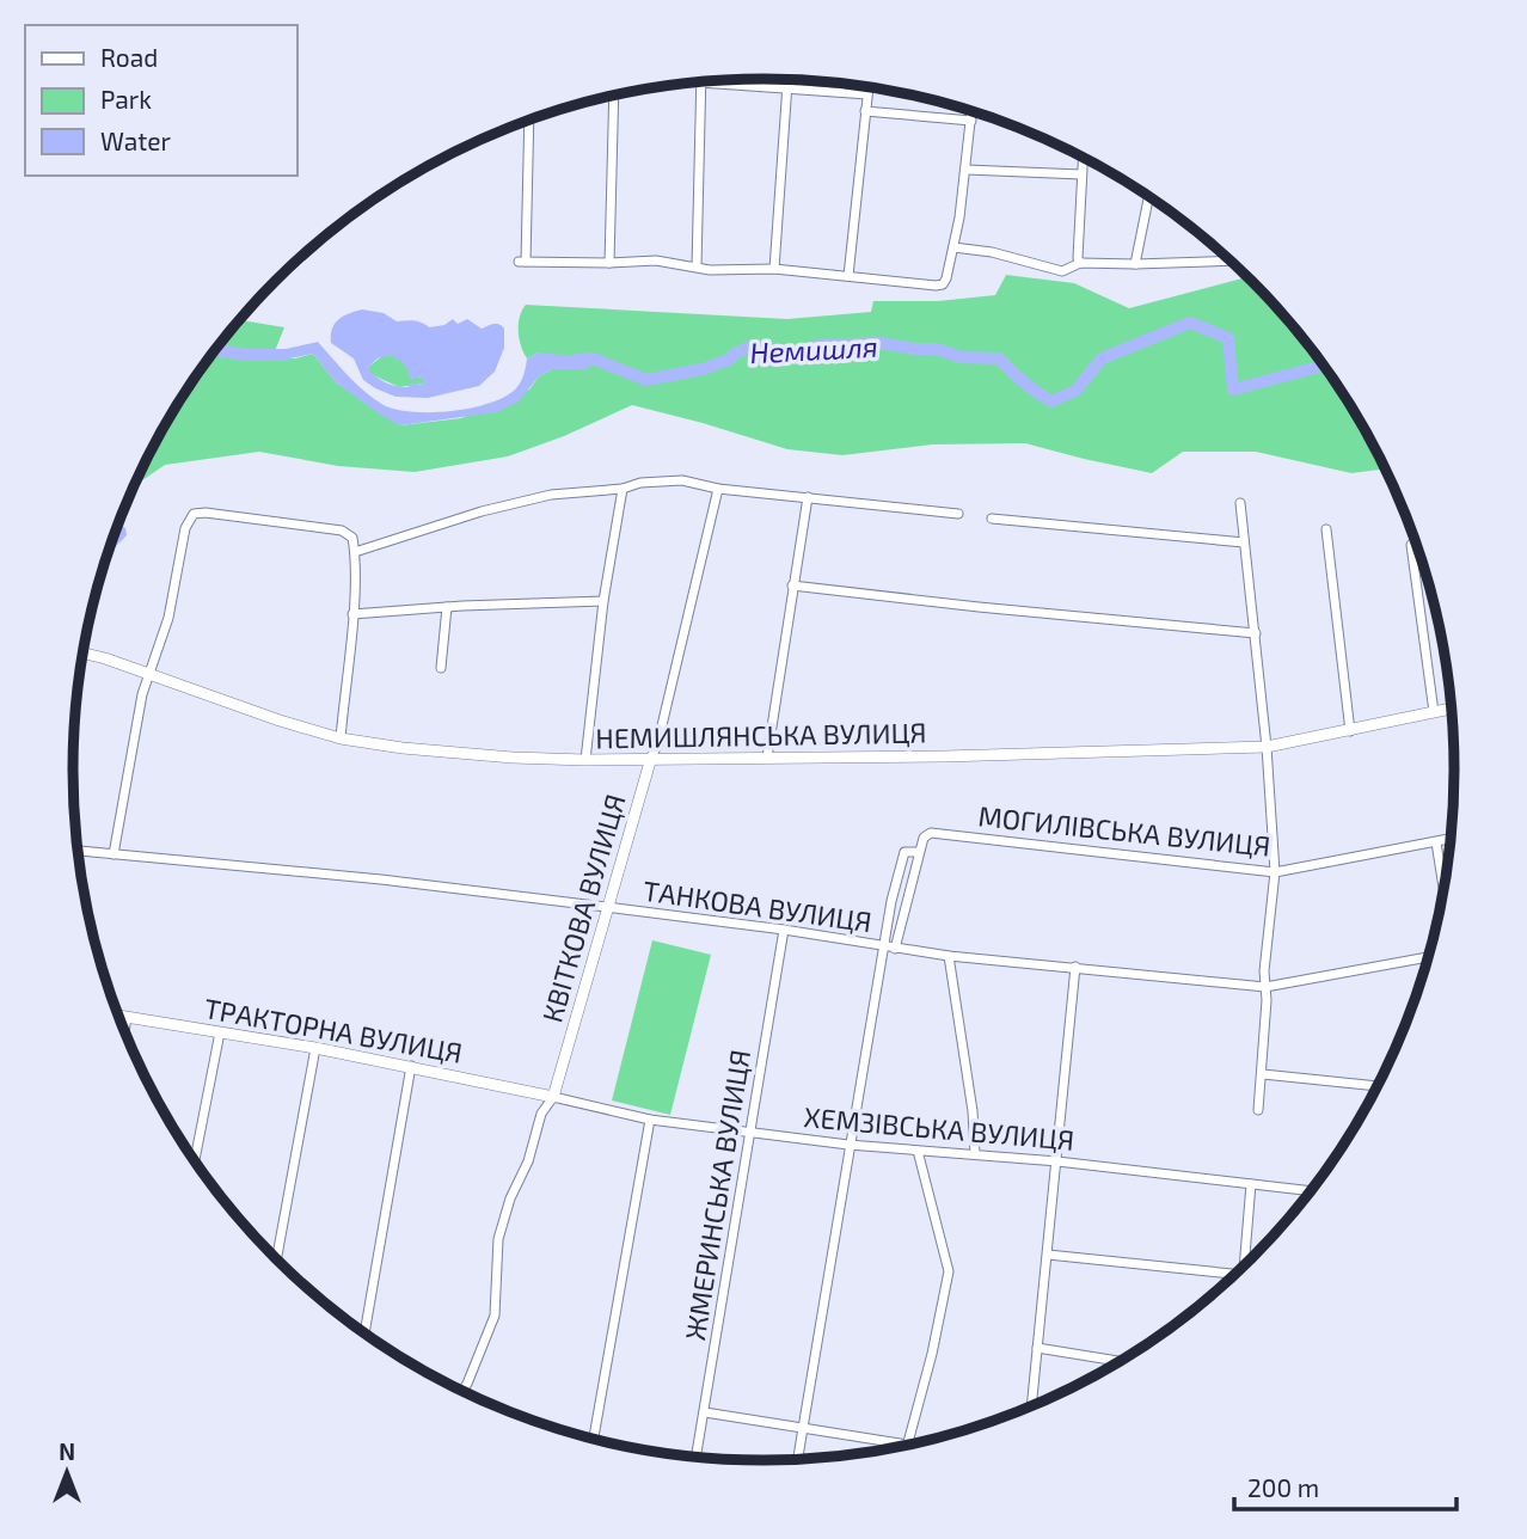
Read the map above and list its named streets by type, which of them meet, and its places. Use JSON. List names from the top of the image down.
{
  "streets": {
    "street": [
      "НЕМИШЛЯНСЬКА ВУЛИЦЯ",
      "МОГИЛІВСЬКА ВУЛИЦЯ",
      "ТАНКОВА ВУЛИЦЯ",
      "КВІТКОВА ВУЛИЦЯ",
      "ТРАКТОРНА ВУЛИЦЯ",
      "ХЕМЗІВСЬКА ВУЛИЦЯ",
      "ЖМЕРИНСЬКА ВУЛИЦЯ"
    ]
  },
  "crossings": [
    ["НЕМИШЛЯНСЬКА ВУЛИЦЯ", "КВІТКОВА ВУЛИЦЯ"],
    ["ТАНКОВА ВУЛИЦЯ", "КВІТКОВА ВУЛИЦЯ"],
    ["ТАНКОВА ВУЛИЦЯ", "ЖМЕРИНСЬКА ВУЛИЦЯ"],
    ["КВІТКОВА ВУЛИЦЯ", "ТРАКТОРНА ВУЛИЦЯ"],
    ["КВІТКОВА ВУЛИЦЯ", "ХЕМЗІВСЬКА ВУЛИЦЯ"],
    ["ТРАКТОРНА ВУЛИЦЯ", "ХЕМЗІВСЬКА ВУЛИЦЯ"],
    ["ХЕМЗІВСЬКА ВУЛИЦЯ", "ЖМЕРИНСЬКА ВУЛИЦЯ"]
  ],
  "water": ["Немишля"],
  "legend": ["Road", "Park", "Water"],
  "scale_bar": "200 m",
  "north": "top"
}
